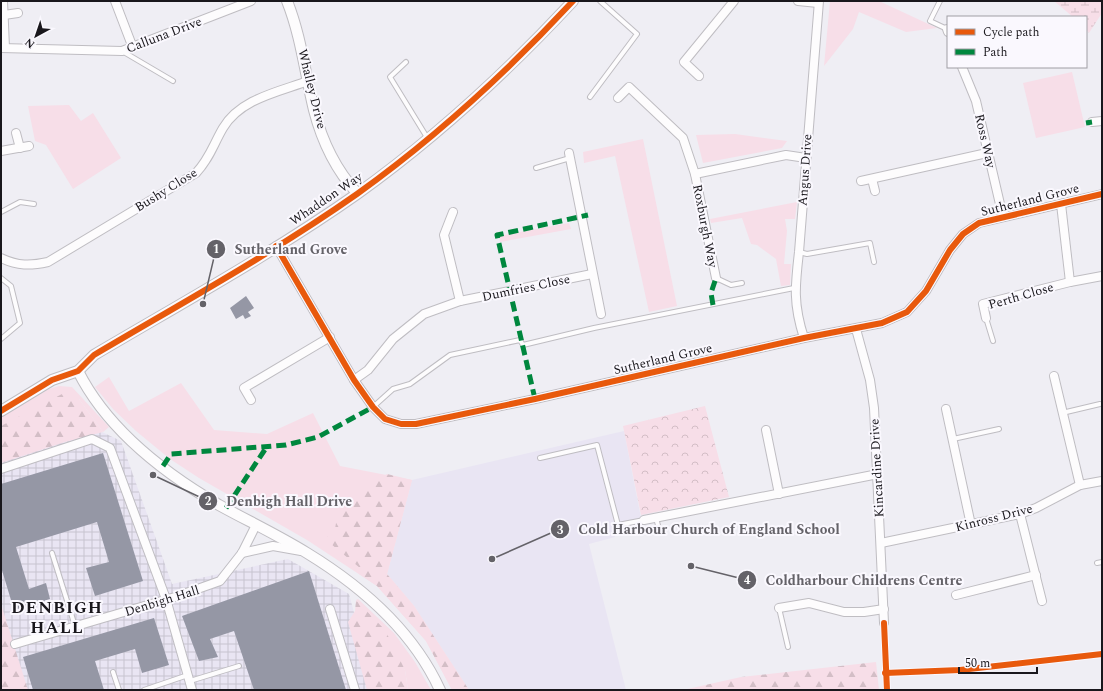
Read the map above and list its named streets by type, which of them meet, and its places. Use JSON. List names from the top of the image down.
{
  "streets": {
    "street": [
      "Calluna Drive",
      "Whalley Drive",
      "Ross Way",
      "Angus Drive",
      "Bushy Close",
      "Whaddon Way",
      "Sutherland Grove",
      "Roxburgh Way",
      "Dumfries Close",
      "Perth Close",
      "Kincardine Drive",
      "Kinross Drive",
      "Denbigh Hall"
    ]
  },
  "crossings": [
    ["Whalley Drive", "Bushy Close"],
    ["Whalley Drive", "Whaddon Way"],
    ["Ross Way", "Sutherland Grove"],
    ["Angus Drive", "Sutherland Grove"],
    ["Angus Drive", "Roxburgh Way"],
    ["Whaddon Way", "Sutherland Grove"],
    ["Sutherland Grove", "Dumfries Close"],
    ["Sutherland Grove", "Perth Close"],
    ["Sutherland Grove", "Kincardine Drive"],
    ["Kincardine Drive", "Kinross Drive"]
  ],
  "districts": ["DENBIGH HALL"],
  "places": [
    "Sutherland Grove",
    "Denbigh Hall Drive",
    "Cold Harbour Church of England School",
    "Coldharbour Childrens Centre"
  ],
  "legend": ["Cycle path", "Path"],
  "scale_bar": "50 m",
  "north": "bottom left"
}
